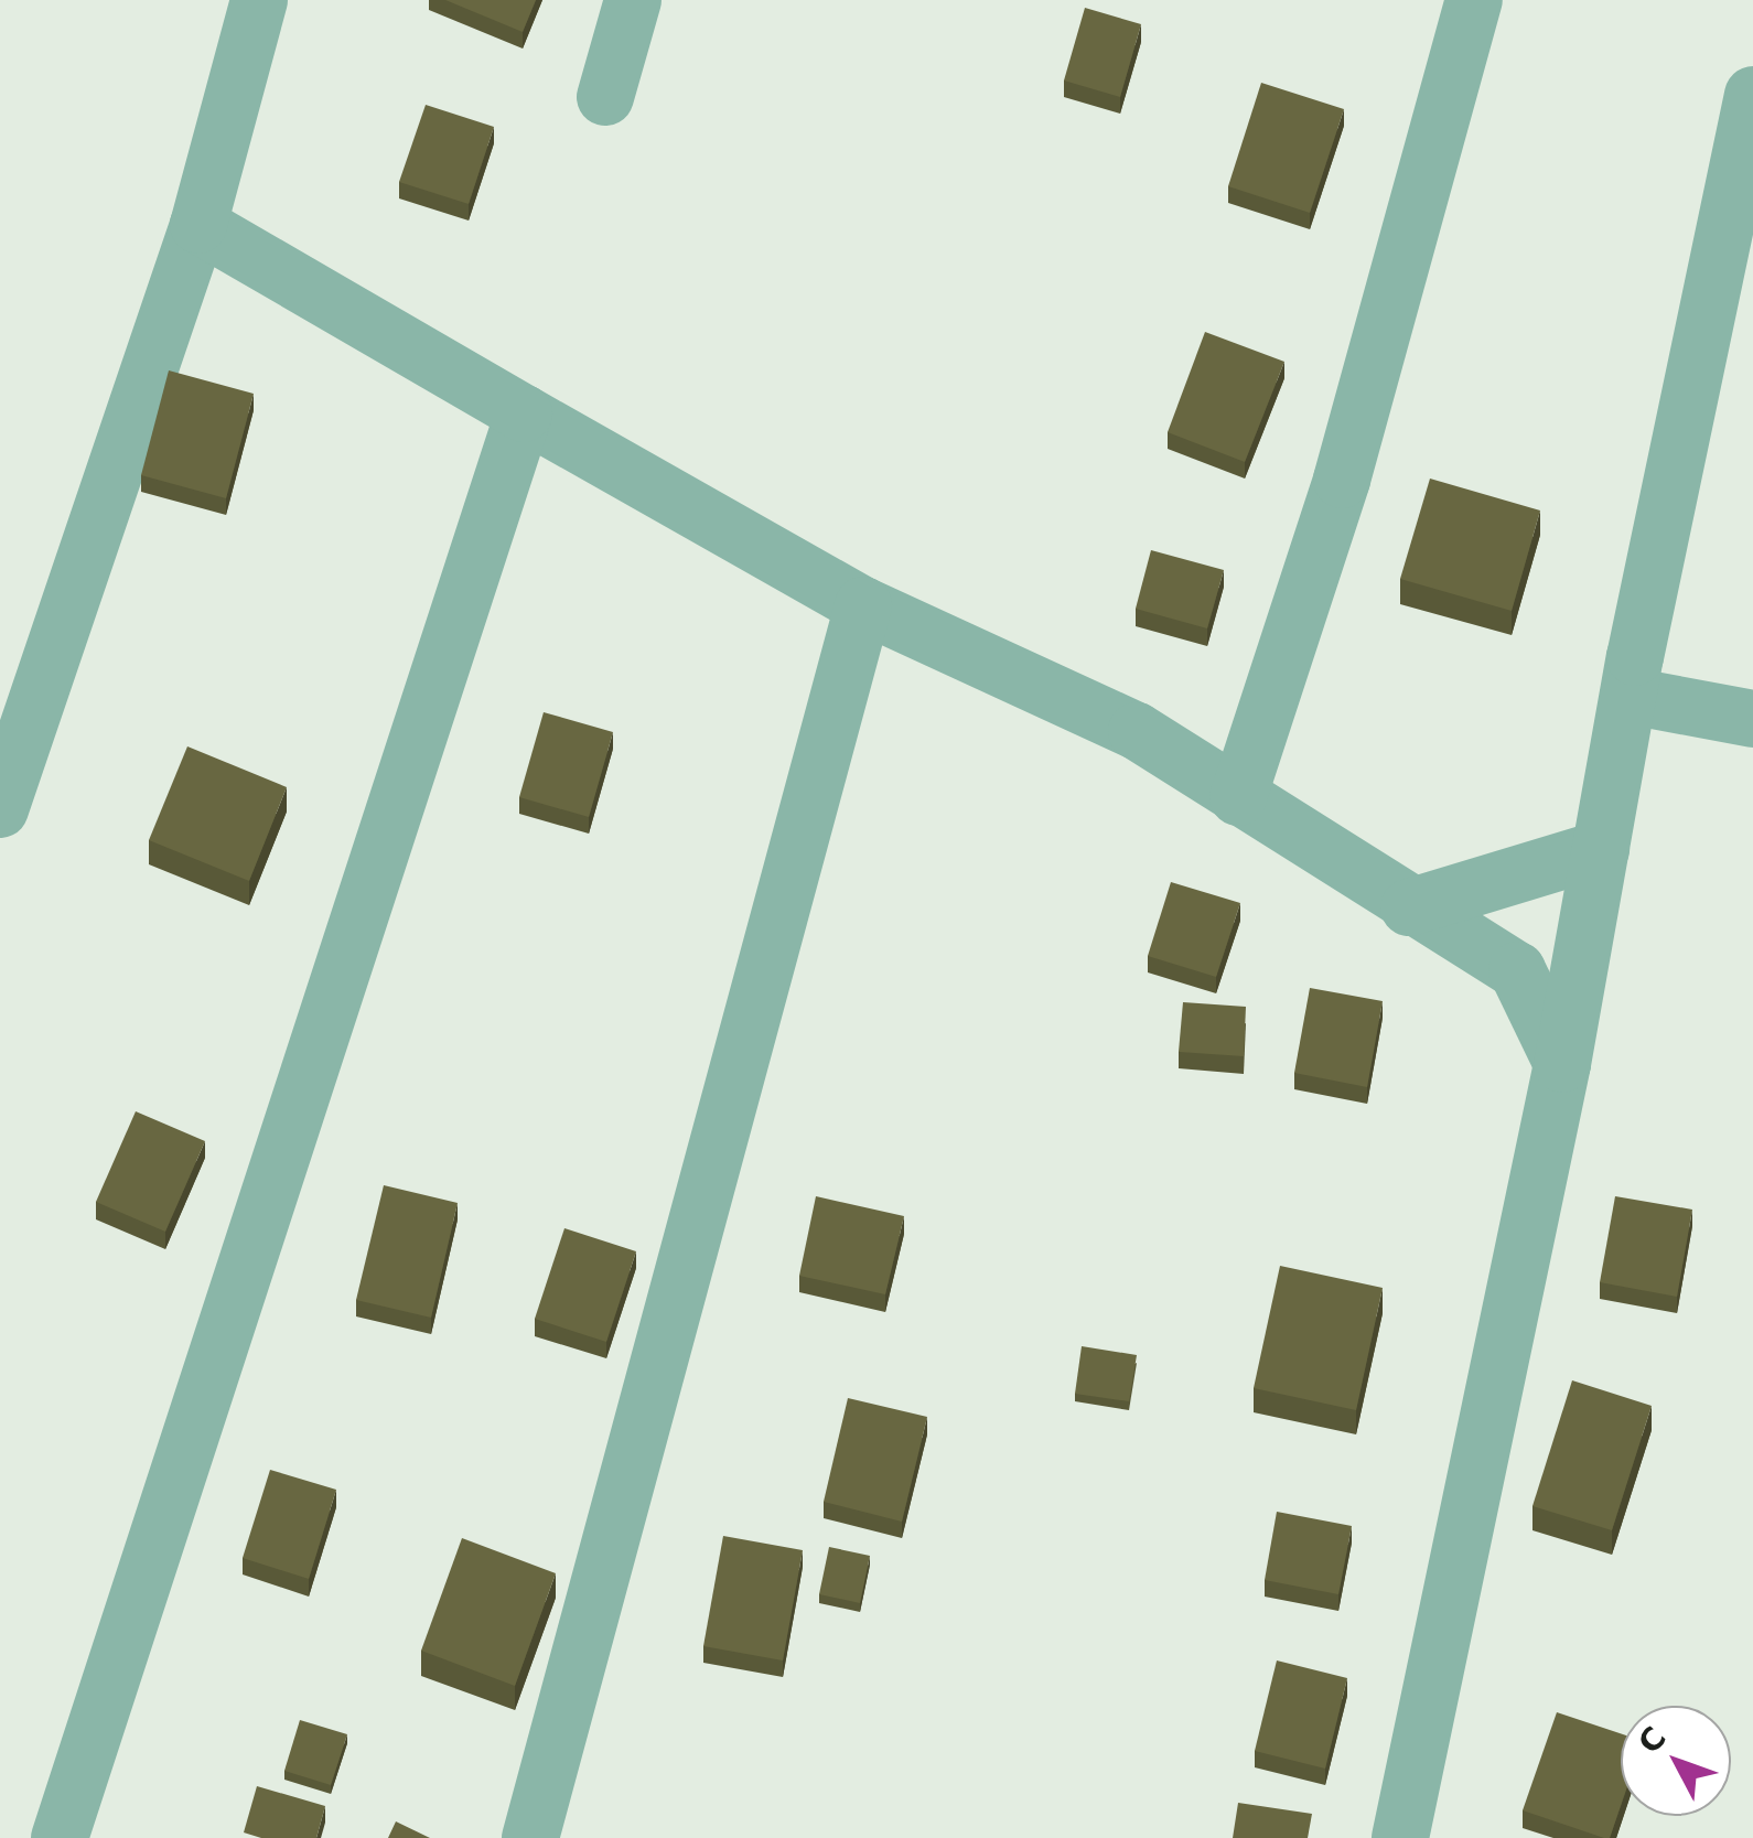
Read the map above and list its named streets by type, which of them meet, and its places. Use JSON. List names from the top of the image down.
{
  "north": "top left"
}
